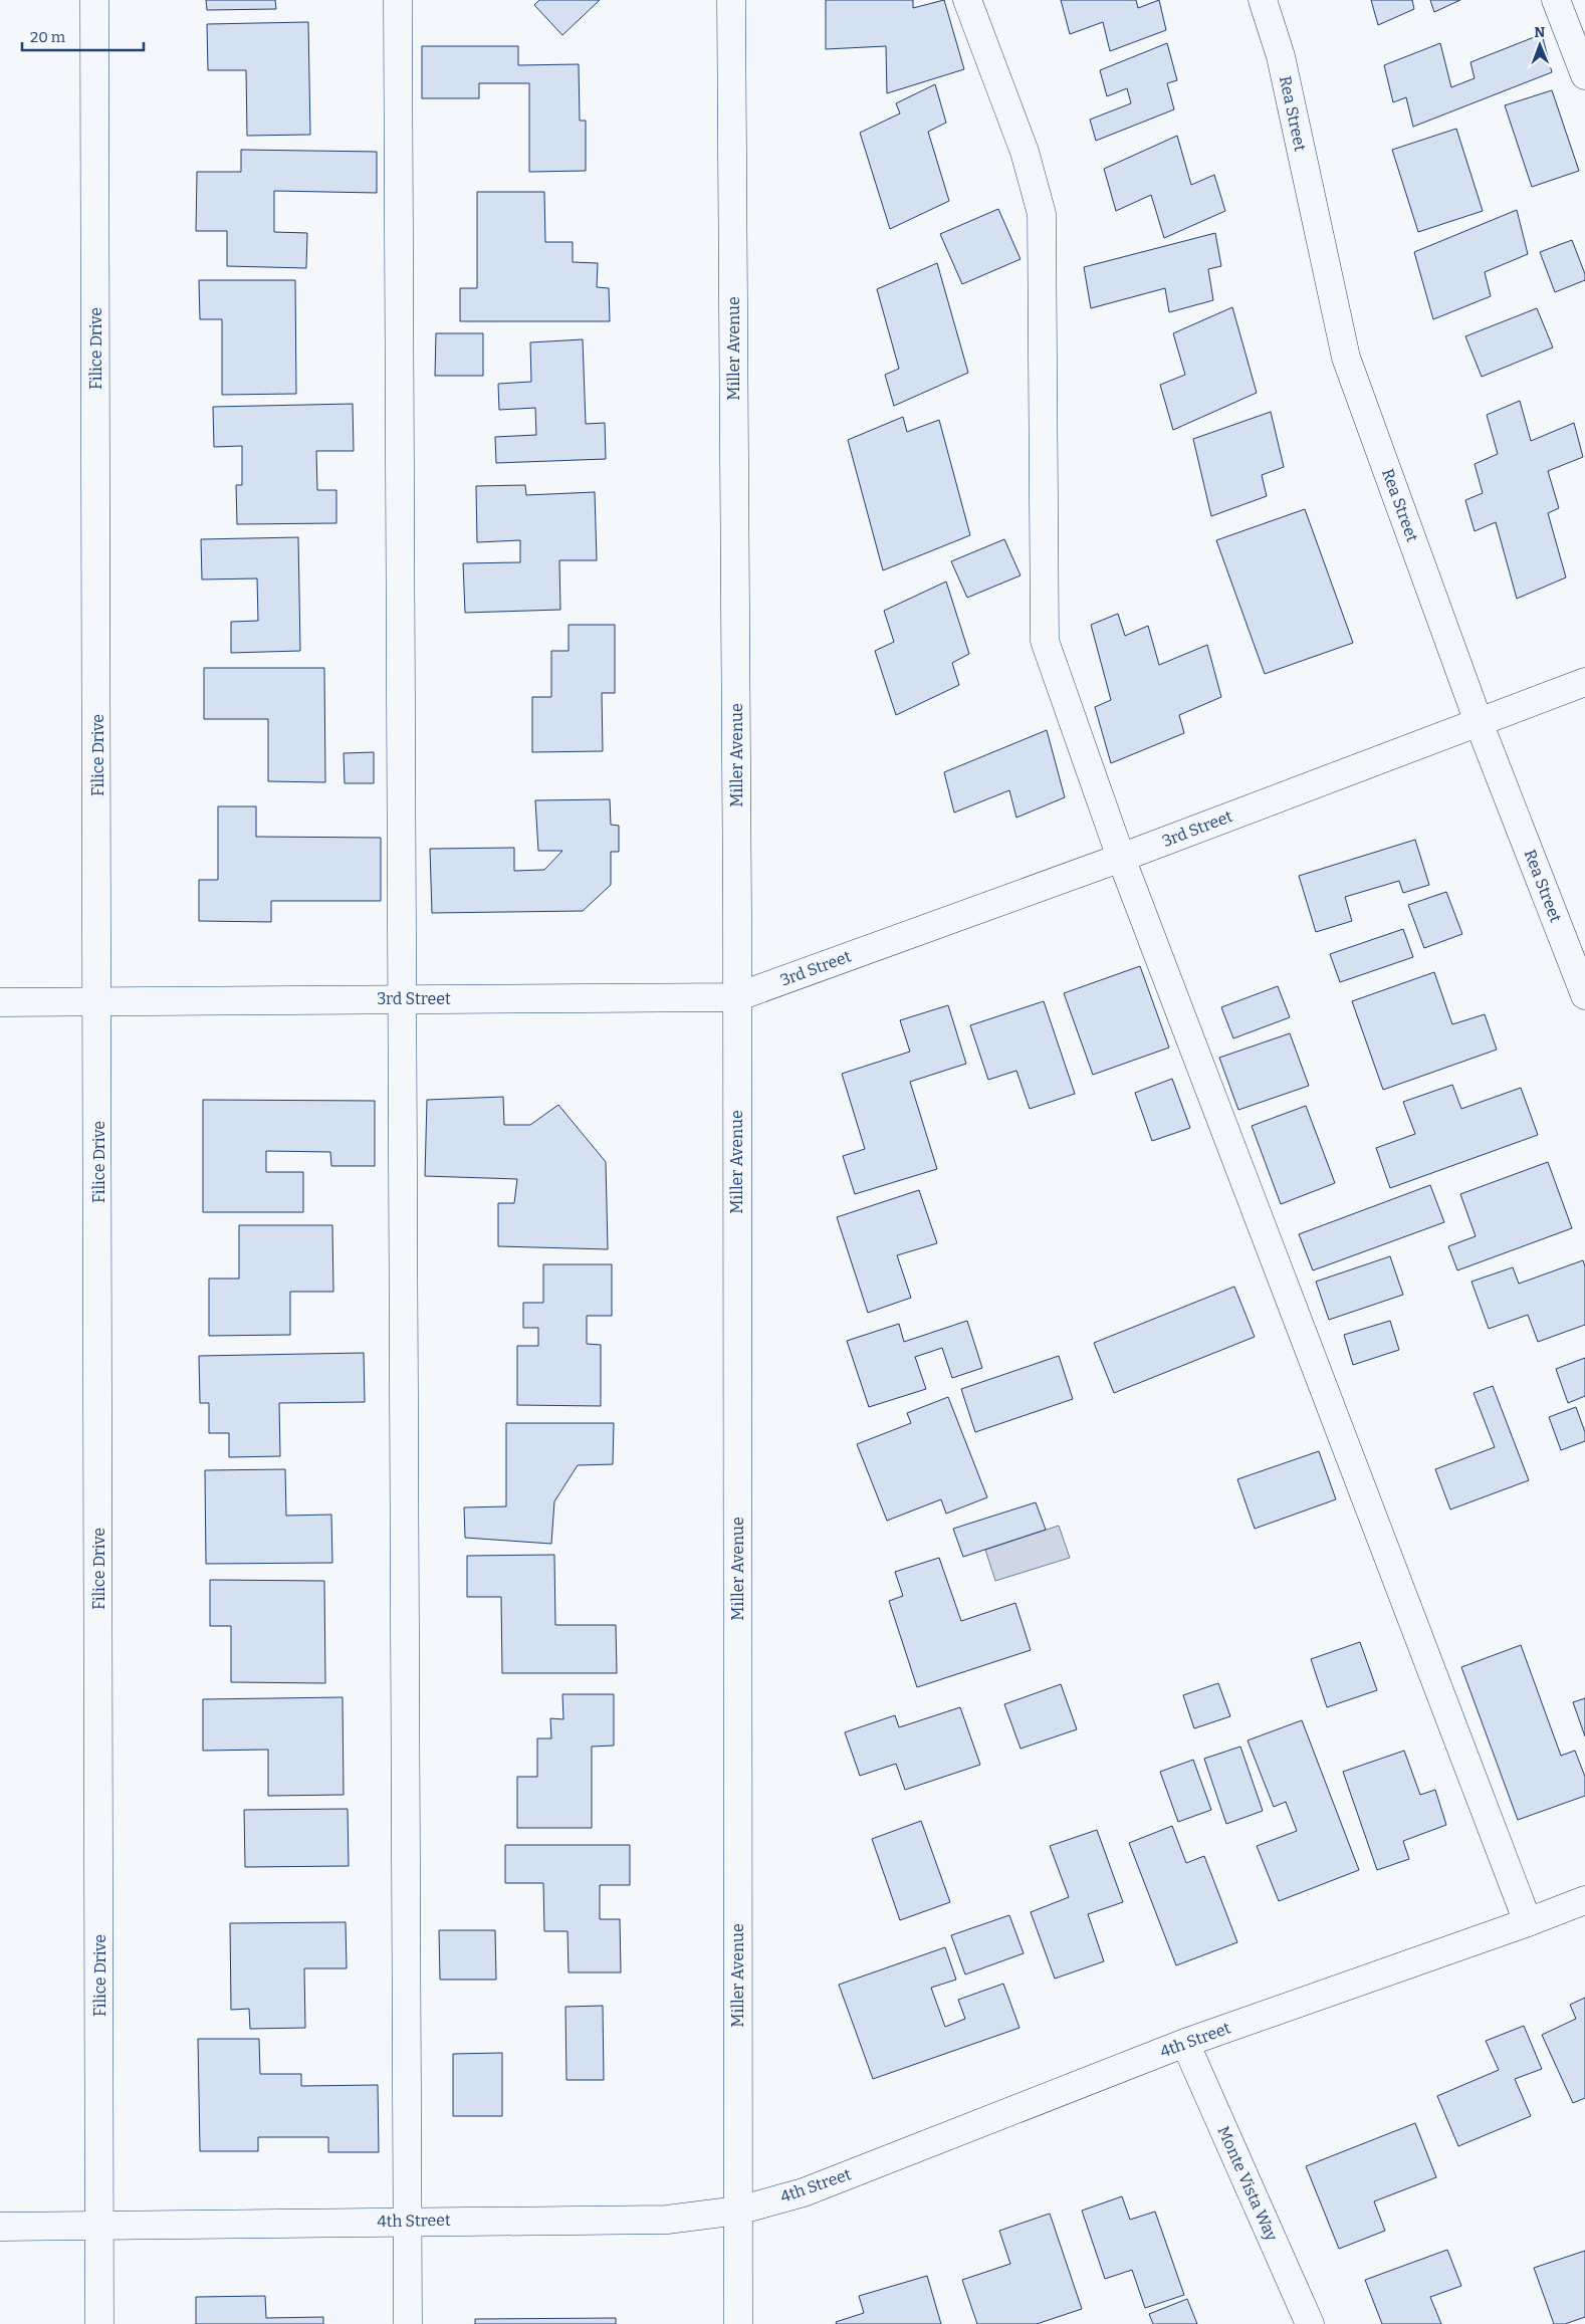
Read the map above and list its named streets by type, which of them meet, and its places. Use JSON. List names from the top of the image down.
{
  "streets": {
    "street": [
      "Rea Street",
      "Filice Drive",
      "Miller Avenue",
      "3rd Street",
      "4th Street",
      "Monte Vista Way"
    ]
  },
  "crossings": [
    ["Rea Street", "3rd Street"],
    ["Filice Drive", "3rd Street"],
    ["Filice Drive", "4th Street"],
    ["Miller Avenue", "3rd Street"],
    ["Miller Avenue", "4th Street"],
    ["4th Street", "Monte Vista Way"]
  ],
  "scale_bar": "20 m",
  "north": "top"
}
